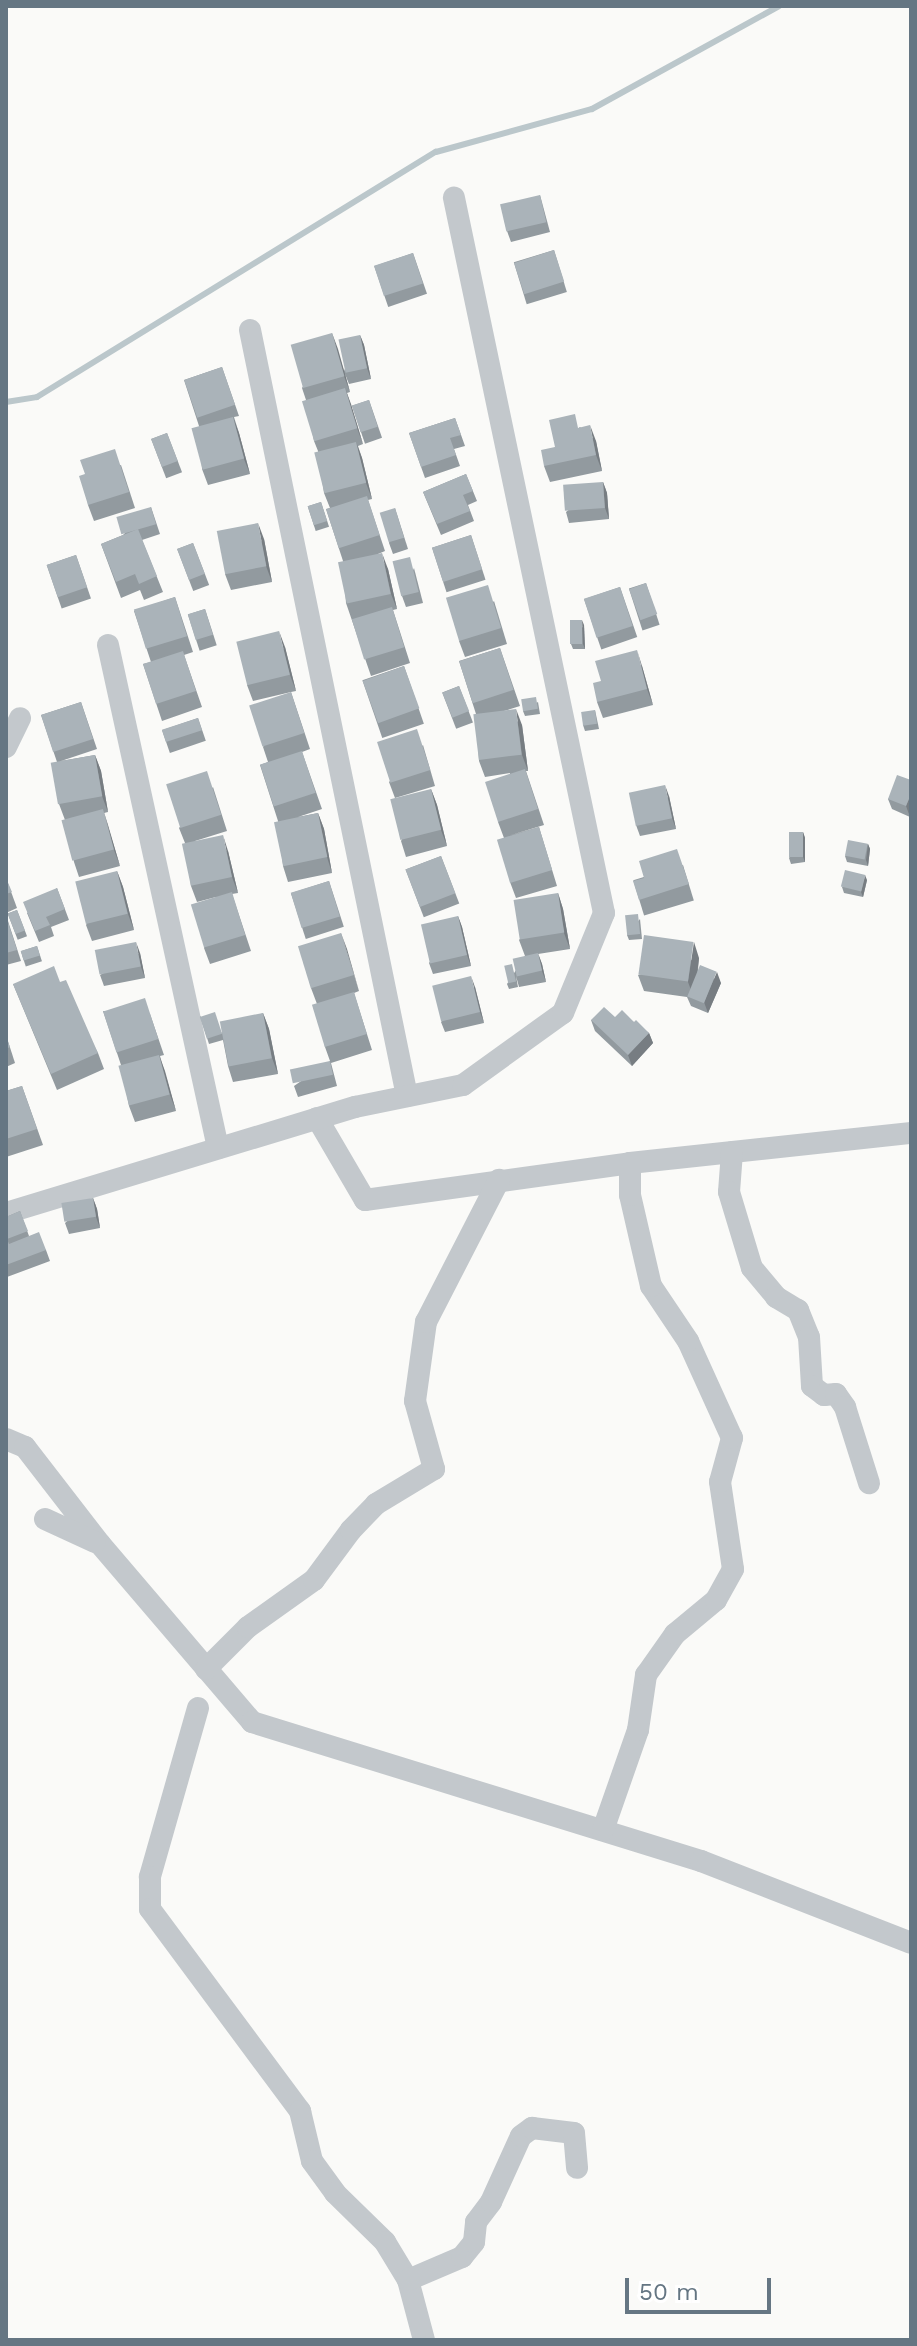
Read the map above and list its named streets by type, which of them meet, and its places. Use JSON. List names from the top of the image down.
{
  "scale_bar": "50 m"
}
